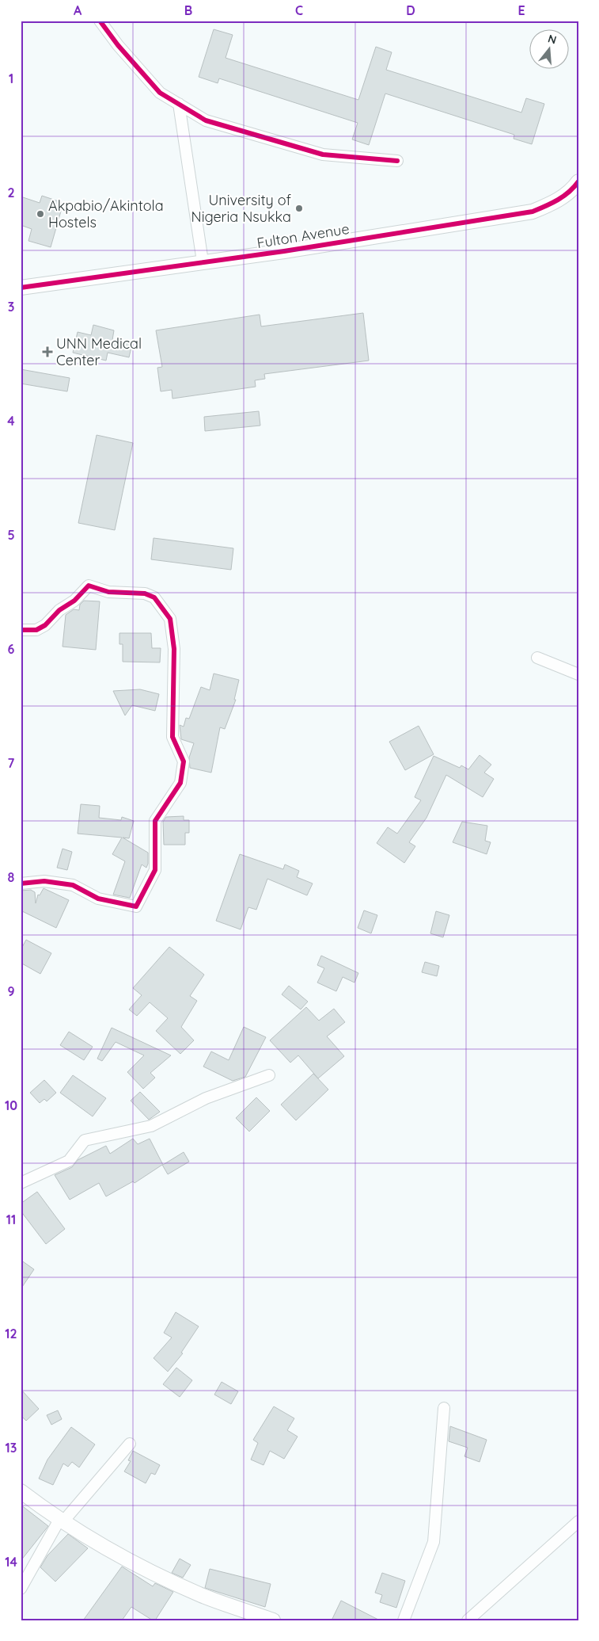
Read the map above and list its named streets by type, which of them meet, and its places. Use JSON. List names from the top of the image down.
{
  "streets": {
    "street": ["Fulton Avenue"]
  },
  "places": {
    "other": ["University of Nigeria Nsukka", "Akpabio/Akintola Hostels"],
    "health": ["UNN Medical Center"]
  },
  "north": "top",
  "grid": {
    "columns": [
      "A",
      "B",
      "C",
      "D",
      "E"
    ],
    "rows": [
      "1",
      "2",
      "3",
      "4",
      "5",
      "6",
      "7",
      "8",
      "9",
      "10",
      "11",
      "12",
      "13",
      "14"
    ]
  }
}
